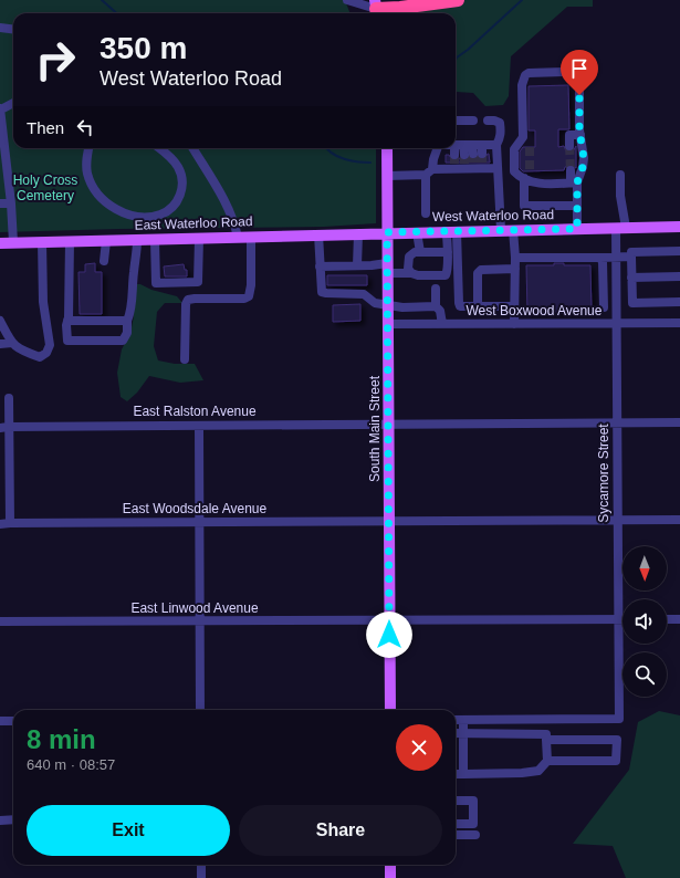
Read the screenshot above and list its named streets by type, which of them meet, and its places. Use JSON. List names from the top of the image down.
{
  "streets": {
    "main road": ["West Waterloo Road", "East Waterloo Road", "South Main Street"],
    "street": [
      "West Boxwood Avenue",
      "East Ralston Avenue",
      "Sycamore Street",
      "East Woodsdale Avenue",
      "East Linwood Avenue"
    ]
  },
  "crossings": [
    ["West Waterloo Road", "East Waterloo Road"],
    ["West Waterloo Road", "South Main Street"],
    ["West Waterloo Road", "Sycamore Street"],
    ["East Waterloo Road", "South Main Street"],
    ["West Boxwood Avenue", "South Main Street"],
    ["West Boxwood Avenue", "Sycamore Street"],
    ["East Ralston Avenue", "South Main Street"],
    ["East Ralston Avenue", "Sycamore Street"],
    ["South Main Street", "East Woodsdale Avenue"],
    ["South Main Street", "East Linwood Avenue"],
    ["Sycamore Street", "East Woodsdale Avenue"],
    ["Sycamore Street", "East Linwood Avenue"]
  ],
  "parks": ["Holy Cross Cemetery"],
  "north": "bottom",
  "page": {
    "turn": ["350 m", "West Waterloo Road"],
    "then": "Then",
    "heading": ["8 min", "640 m · 08:57"],
    "buttons": ["Exit", "Share"]
  }
}
